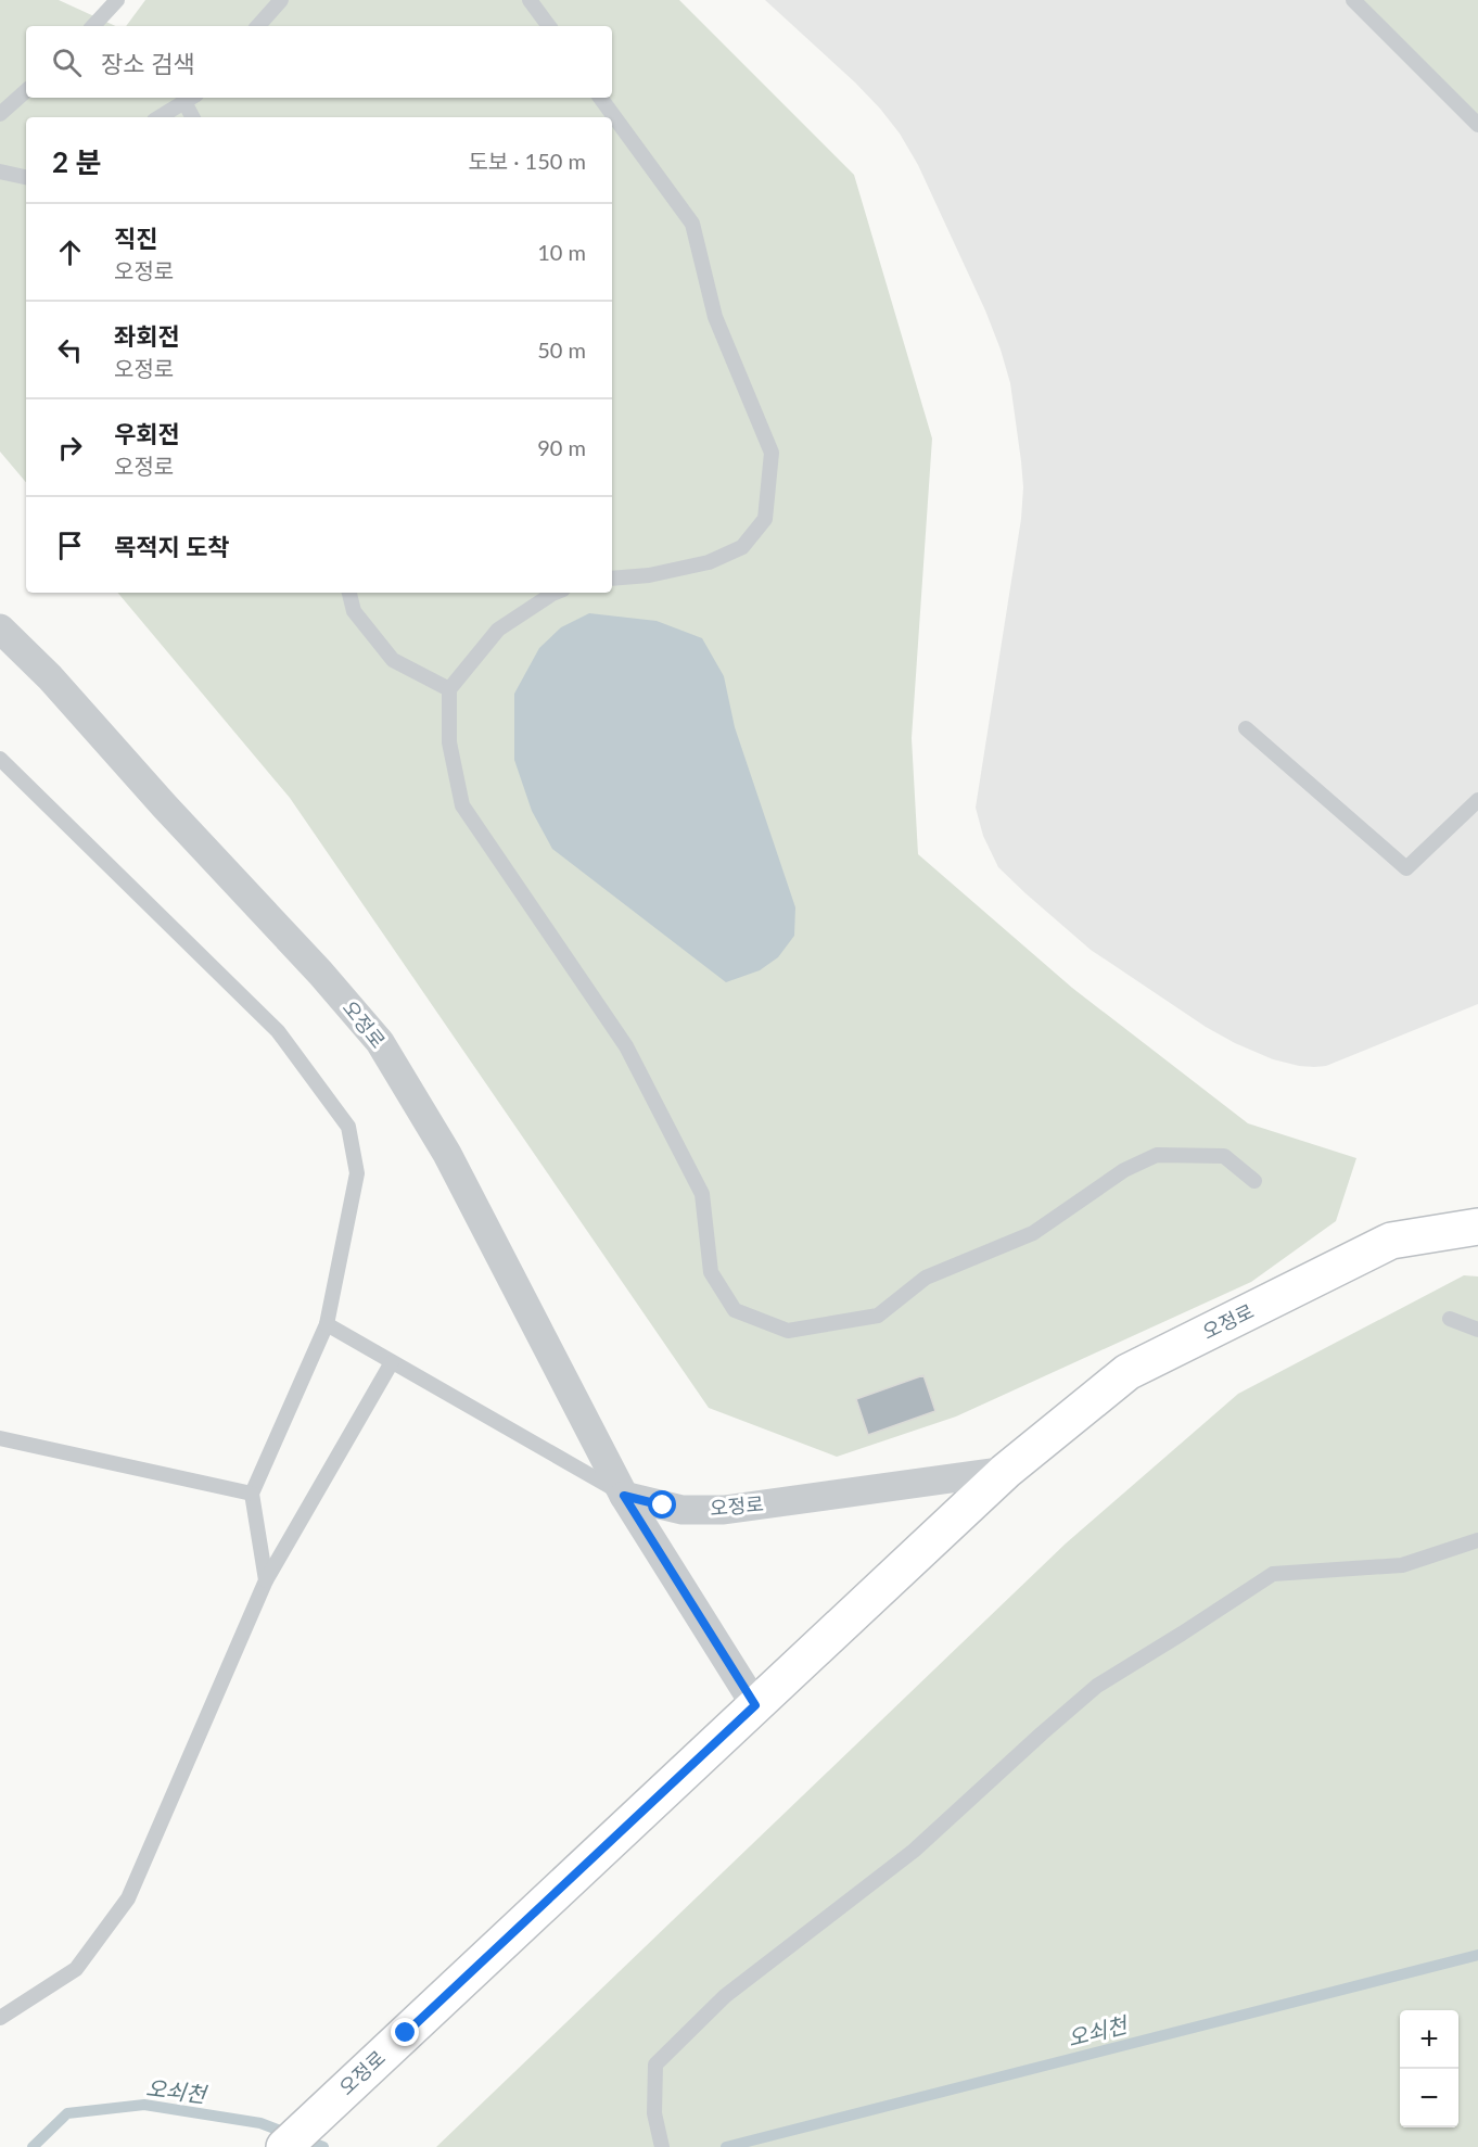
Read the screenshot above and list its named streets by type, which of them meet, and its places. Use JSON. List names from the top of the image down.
{
  "streets": {
    "main road": ["오정로"]
  },
  "water": ["오쇠천"],
  "page": {
    "search": "장소 검색",
    "heading": ["2 분", "도보 · 150 m"],
    "list": [
      ["직진", "오정로", "10 m"],
      ["좌회전", "오정로", "50 m"],
      ["우회전", "오정로", "90 m"],
      "목적지 도착"
    ],
    "map_buttons": ["+", "−"]
  }
}
